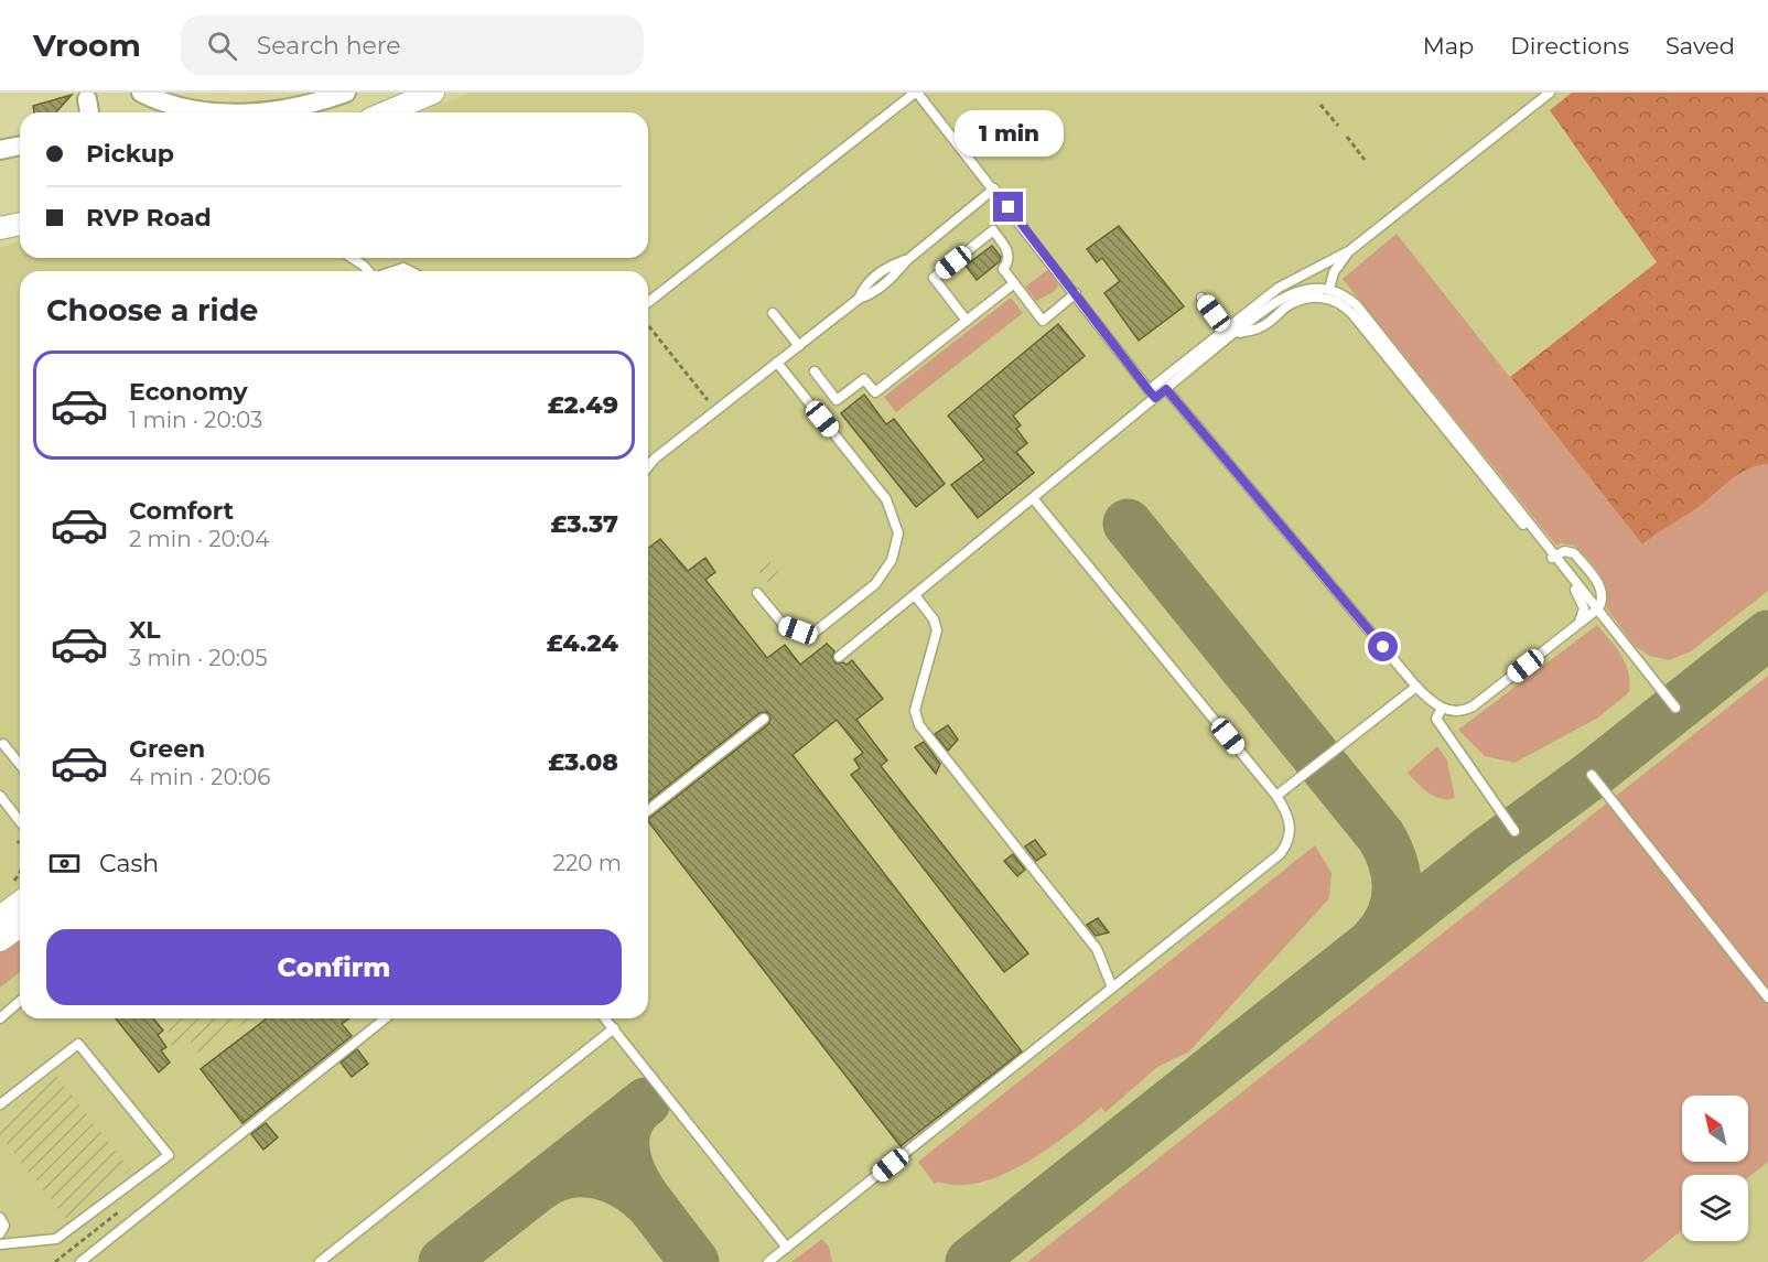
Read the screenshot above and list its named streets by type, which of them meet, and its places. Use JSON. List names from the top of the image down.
{
  "north": "top left",
  "page": {
    "header": "Vroom",
    "search": "Search here",
    "nav": ["Map", "Directions", "Saved"],
    "bubble": "1 min",
    "banner": ["Pickup", "RVP Road"],
    "heading": "Choose a ride",
    "list": [
      {
        "name": "Economy",
        "note": "1 min · 20:03",
        "value": "£2.49"
      },
      {
        "name": "Comfort",
        "note": "2 min · 20:04",
        "value": "£3.37"
      },
      {
        "name": "XL",
        "note": "3 min · 20:05",
        "value": "£4.24"
      },
      {
        "name": "Green",
        "note": "4 min · 20:06",
        "value": "£3.08"
      }
    ],
    "pay": ["Cash", "220 m"],
    "buttons": "Confirm"
  }
}
